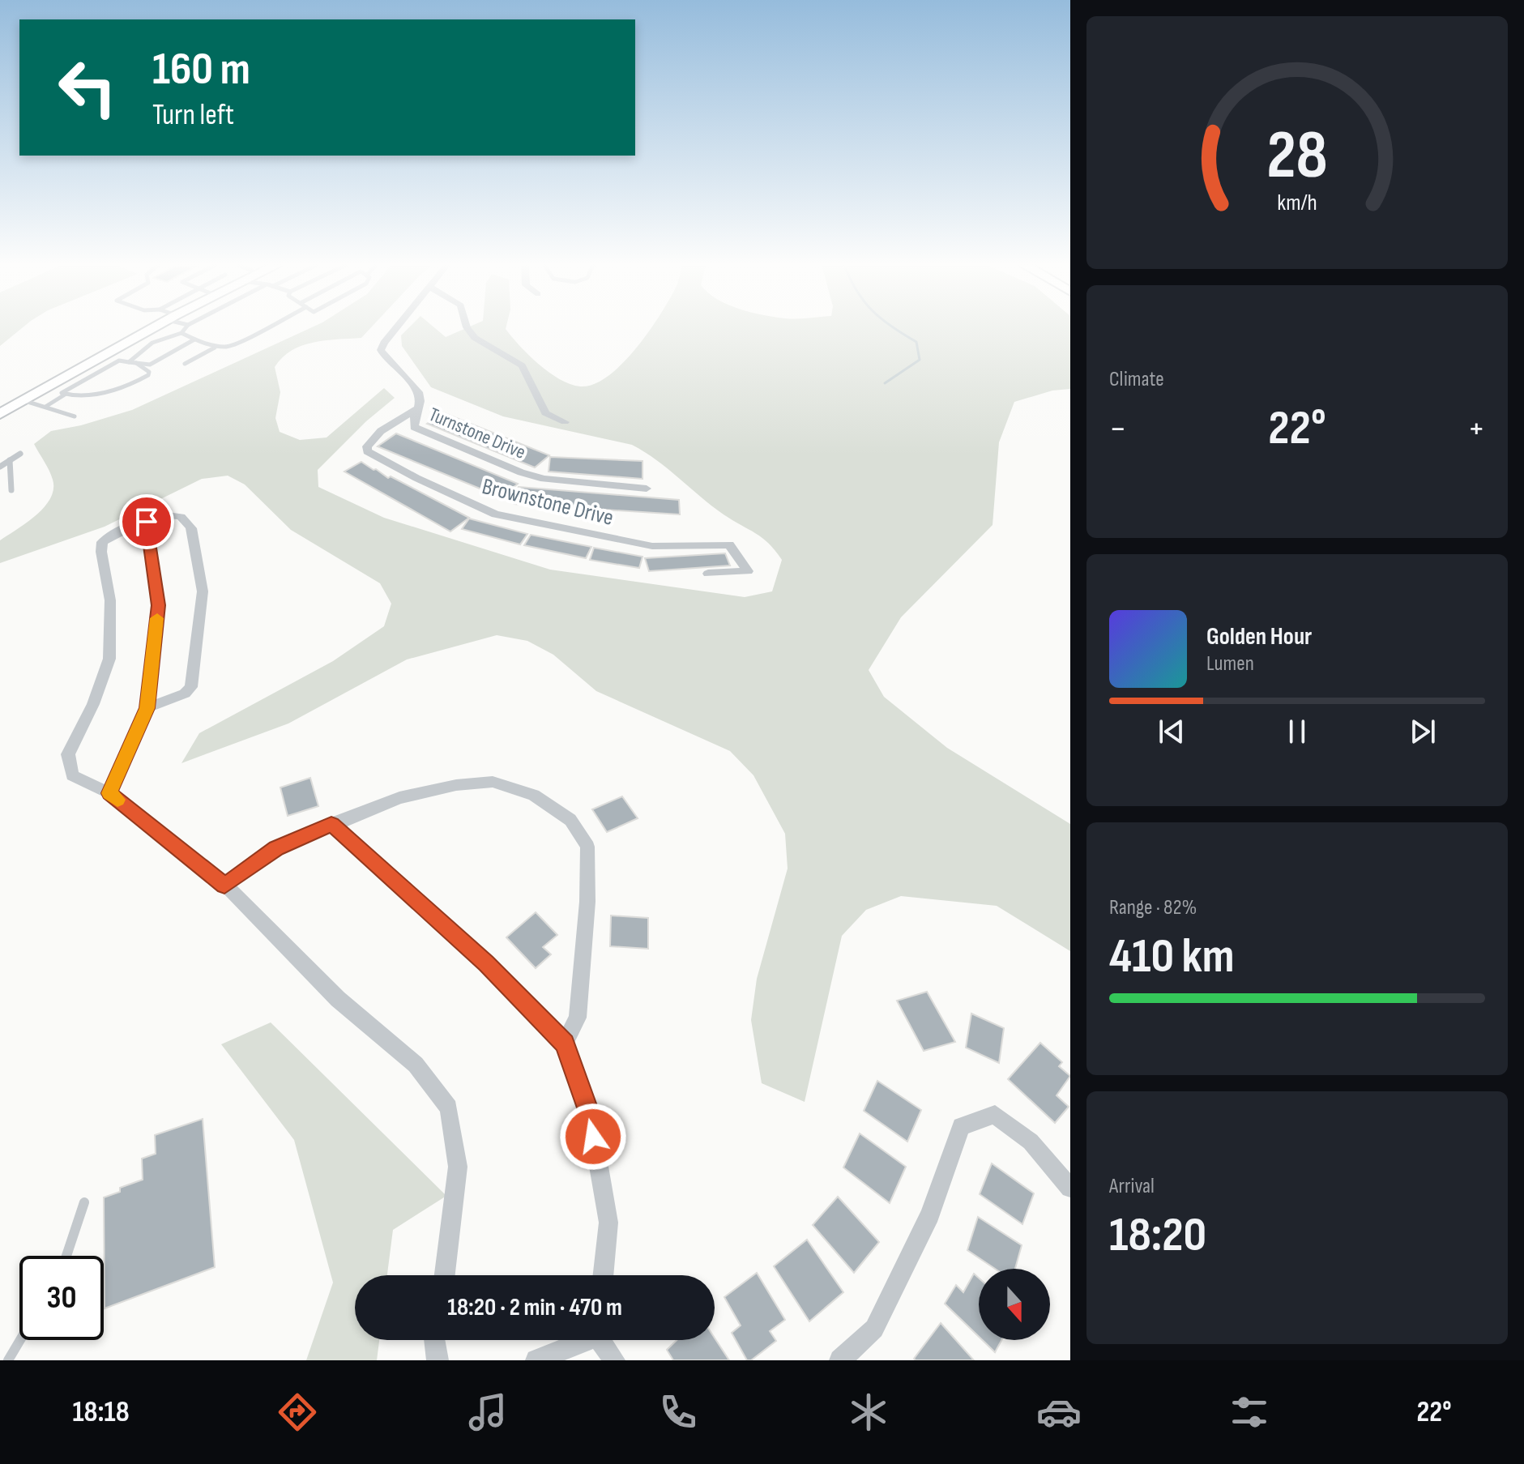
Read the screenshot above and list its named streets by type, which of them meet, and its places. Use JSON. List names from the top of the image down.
{
  "streets": {
    "street": ["Turnstone Drive", "Brownstone Drive"]
  },
  "crossings": [
    ["Turnstone Drive", "Brownstone Drive"]
  ],
  "north": "bottom",
  "page": {
    "turn": ["160 m", "Turn left"],
    "tile": [
      "Climate",
      ["Range · 82%", "410 km"],
      ["Arrival", "18:20"]
    ],
    "heat": ["−", "22°", "+"],
    "song": ["Golden Hour", "Lumen"],
    "limit": "30",
    "trip": "18:20 · 2 min · 470 m",
    "tabs": ["18:18", "22°"],
    "gauge": ["28", "km/h"]
  }
}
